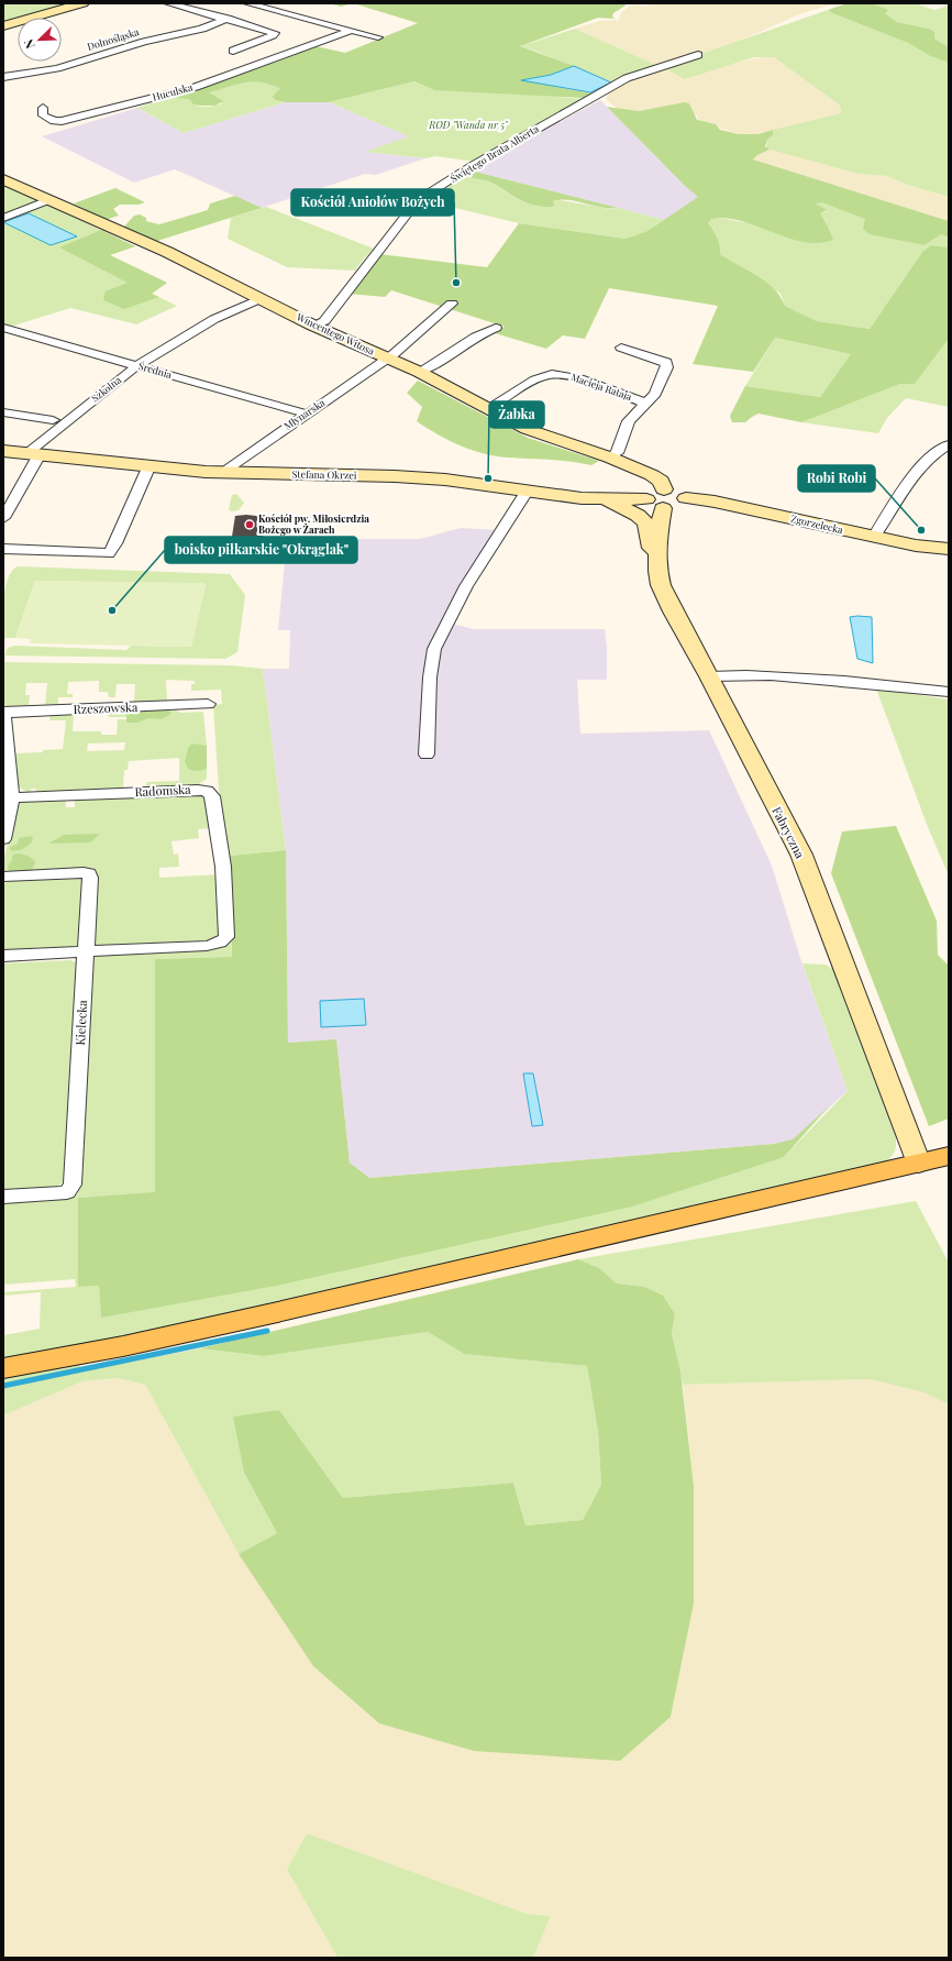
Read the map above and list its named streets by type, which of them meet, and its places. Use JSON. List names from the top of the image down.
{
  "streets": {
    "street": [
      "Dolnośląska",
      "Huculska",
      "Świętego Brata Alberta",
      "Wincentego Witosa",
      "Średnia",
      "Macieja Rataja",
      "Szkolna",
      "Młynarska",
      "Stefana Okrzei",
      "Zgorzelecka",
      "Rzeszowska",
      "Radomska",
      "Fabryczna",
      "Kielecka"
    ]
  },
  "crossings": [
    ["Świętego Brata Alberta", "Wincentego Witosa"],
    ["Wincentego Witosa", "Macieja Rataja"],
    ["Wincentego Witosa", "Szkolna"],
    ["Wincentego Witosa", "Młynarska"],
    ["Wincentego Witosa", "Zgorzelecka"],
    ["Średnia", "Szkolna"],
    ["Średnia", "Młynarska"],
    ["Szkolna", "Stefana Okrzei"],
    ["Młynarska", "Stefana Okrzei"],
    ["Radomska", "Kielecka"]
  ],
  "parks": ["ROD \"Wanda nr 5\""],
  "places": [
    "Kościół Aniołów Bożych",
    "Żabka",
    "Kościół pw. Miłosierdzia Bożego w Żarach",
    "Robi Robi",
    "boisko piłkarskie \"Okrąglak\""
  ],
  "north": "bottom left"
}
